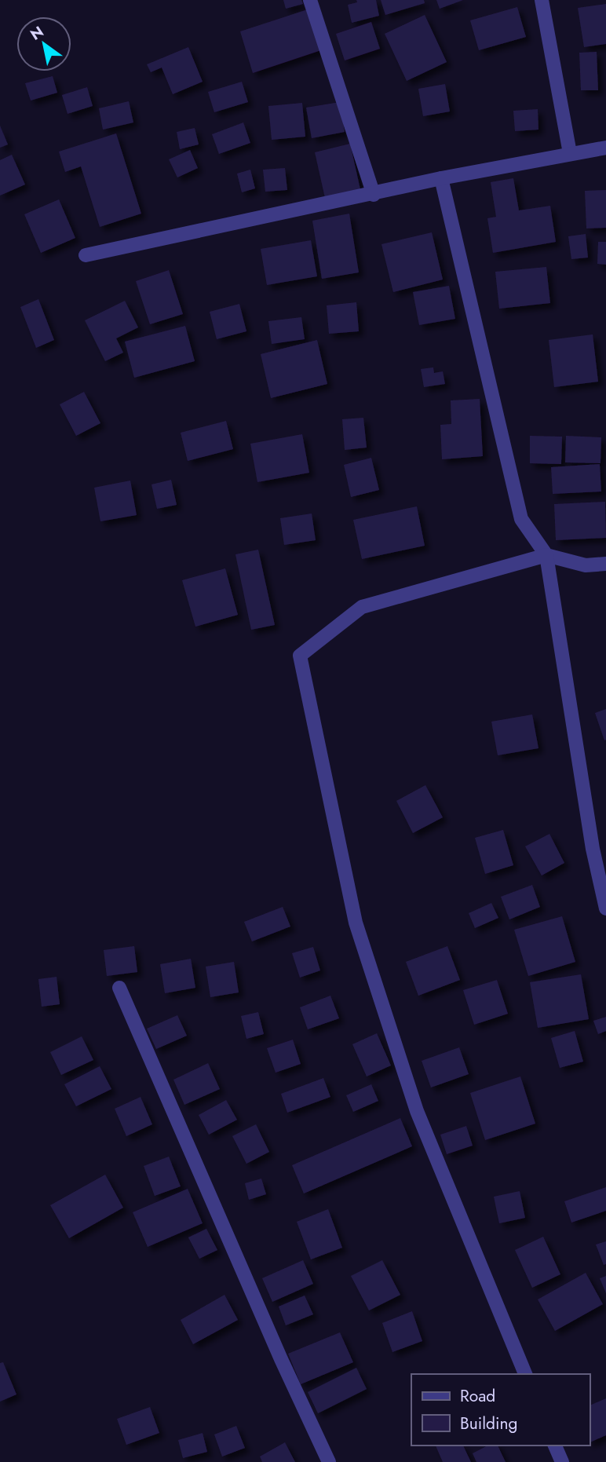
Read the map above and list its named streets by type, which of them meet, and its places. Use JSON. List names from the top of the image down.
{
  "legend": ["Road", "Building"],
  "north": "top left"
}
